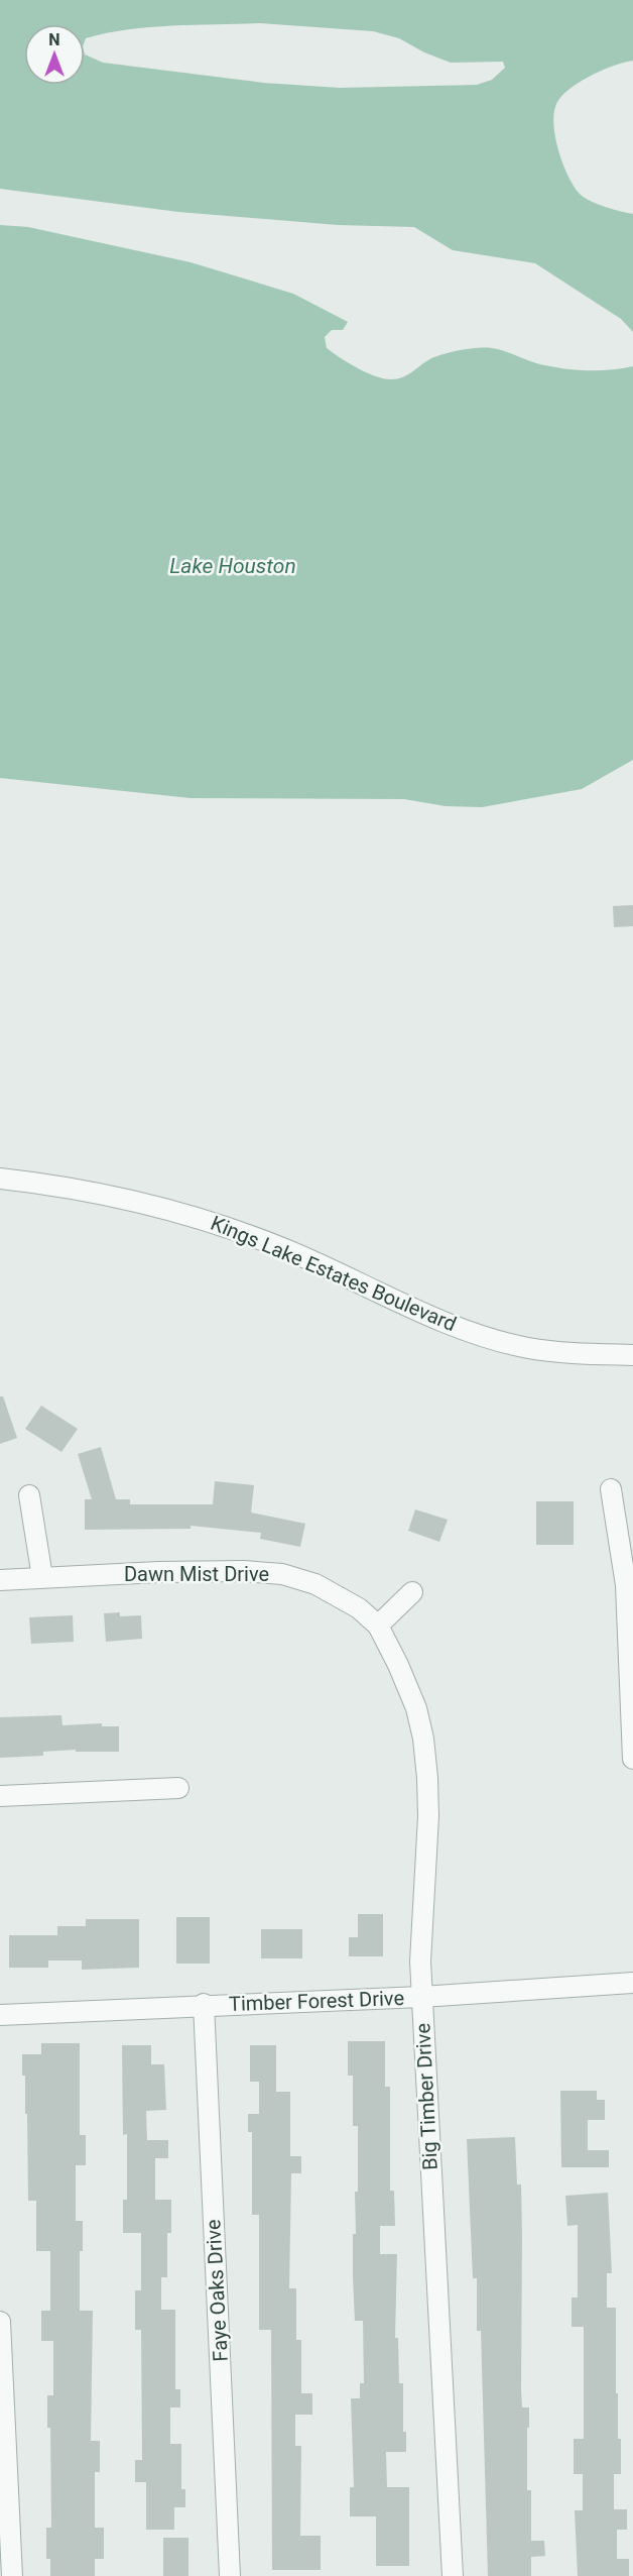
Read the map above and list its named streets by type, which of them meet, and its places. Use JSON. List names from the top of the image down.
{
  "streets": {
    "street": [
      "Kings Lake Estates Boulevard",
      "Dawn Mist Drive",
      "Timber Forest Drive",
      "Big Timber Drive",
      "Faye Oaks Drive"
    ]
  },
  "crossings": [
    ["Dawn Mist Drive", "Big Timber Drive"],
    ["Timber Forest Drive", "Big Timber Drive"],
    ["Timber Forest Drive", "Faye Oaks Drive"]
  ],
  "water": ["Lake Houston"],
  "north": "top"
}
